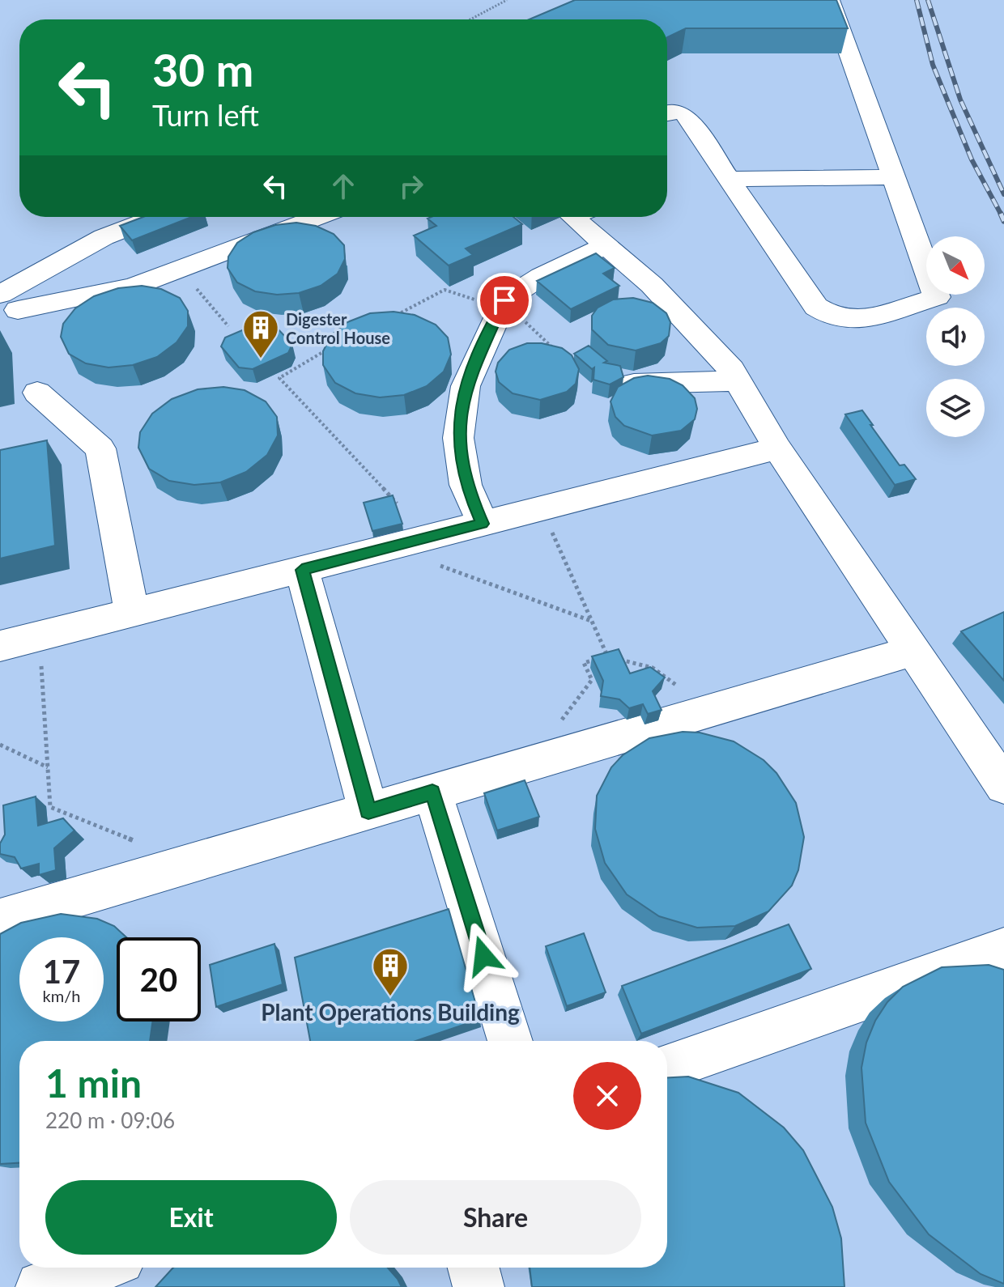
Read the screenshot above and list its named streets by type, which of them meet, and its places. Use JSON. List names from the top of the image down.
{
  "places": {
    "building": ["Digester Control House", "Plant Operations Building"]
  },
  "north": "bottom right",
  "page": {
    "turn": ["30 m", "Turn left"],
    "speed": "17 km/h",
    "limit": "20",
    "heading": ["1 min", "220 m · 09:06"],
    "buttons": ["Exit", "Share"]
  }
}
